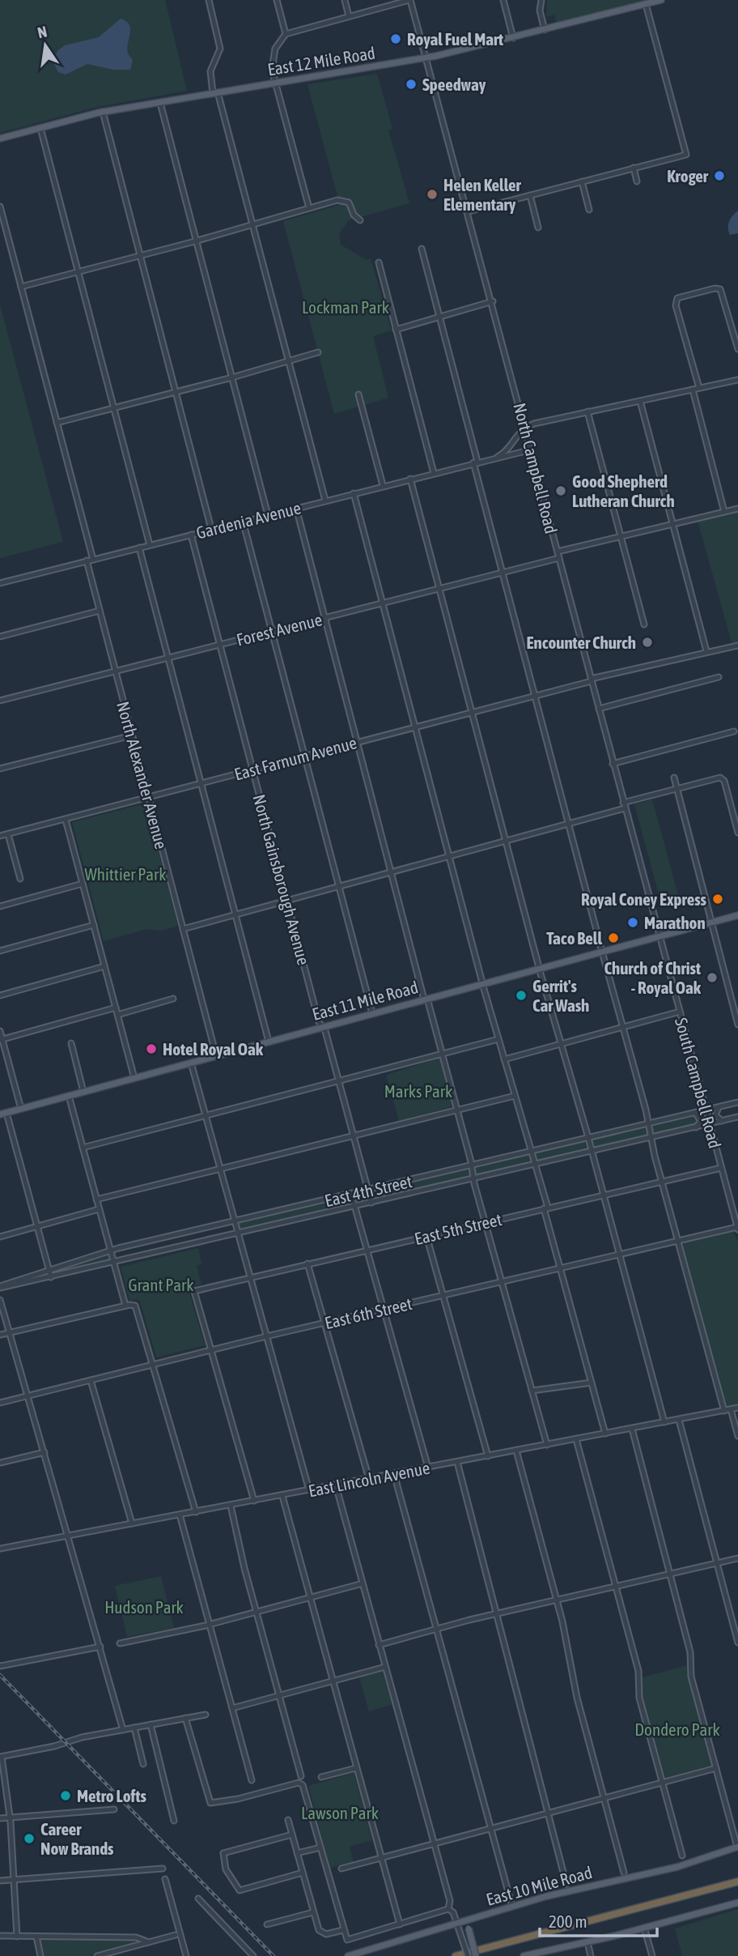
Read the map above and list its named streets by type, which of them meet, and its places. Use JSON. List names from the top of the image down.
{
  "streets": {
    "main road": ["East 12 Mile Road", "East 11 Mile Road", "East 10 Mile Road"],
    "street": [
      "North Campbell Road",
      "Gardenia Avenue",
      "Forest Avenue",
      "East Farnum Avenue",
      "North Alexander Avenue",
      "North Gainsborough Avenue",
      "South Campbell Road",
      "East 4th Street",
      "East 5th Street",
      "East 6th Street",
      "East Lincoln Avenue"
    ]
  },
  "crossings": [
    ["East 12 Mile Road", "North Campbell Road"],
    ["North Campbell Road", "Gardenia Avenue"],
    ["North Campbell Road", "Forest Avenue"],
    ["North Campbell Road", "East Farnum Avenue"],
    ["North Campbell Road", "East 11 Mile Road"],
    ["North Campbell Road", "South Campbell Road"],
    ["Gardenia Avenue", "North Alexander Avenue"],
    ["Gardenia Avenue", "North Gainsborough Avenue"],
    ["Forest Avenue", "North Alexander Avenue"],
    ["Forest Avenue", "North Gainsborough Avenue"],
    ["East Farnum Avenue", "North Alexander Avenue"],
    ["East Farnum Avenue", "North Gainsborough Avenue"],
    ["North Alexander Avenue", "East 11 Mile Road"],
    ["North Gainsborough Avenue", "East 11 Mile Road"],
    ["North Gainsborough Avenue", "East 4th Street"],
    ["East 11 Mile Road", "South Campbell Road"],
    ["South Campbell Road", "East 4th Street"],
    ["South Campbell Road", "East 5th Street"],
    ["South Campbell Road", "East 6th Street"],
    ["East 5th Street", "East 6th Street"]
  ],
  "parks": [
    "Lockman Park",
    "Whittier Park",
    "Marks Park",
    "Grant Park",
    "Hudson Park",
    "Dondero Park",
    "Lawson Park"
  ],
  "places": [
    "Royal Fuel Mart",
    "Speedway",
    "Kroger",
    "Helen Keller Elementary",
    "Good Shepherd Lutheran Church",
    "Encounter Church",
    "Royal Coney Express",
    "Marathon",
    "Taco Bell",
    "Church of Christ - Royal Oak",
    "Gerrit's Car Wash",
    "Hotel Royal Oak",
    "Metro Lofts",
    "Career Now Brands"
  ],
  "scale_bar": "200 m",
  "north": "top"
}
